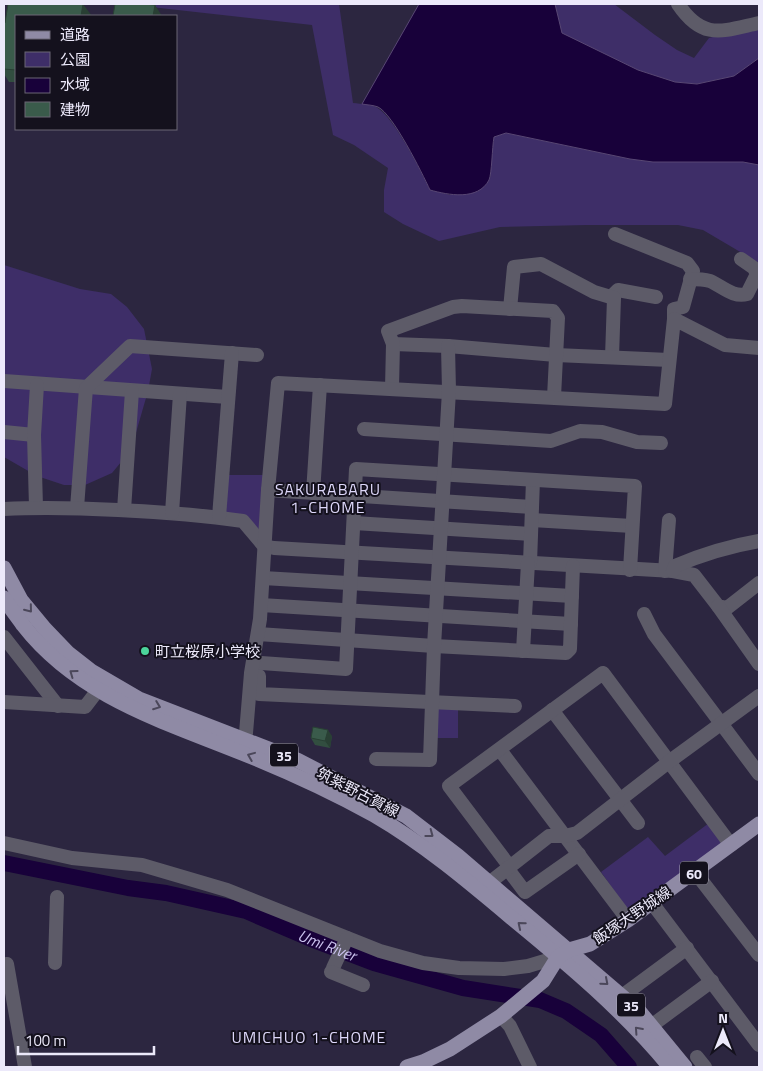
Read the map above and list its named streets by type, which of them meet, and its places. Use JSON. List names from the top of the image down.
{
  "streets": {
    "main road": [
      "35",
      "筑紫野古賀線",
      "60",
      "飯塚大野城線"
    ]
  },
  "crossings": [
    ["筑紫野古賀線", "飯塚大野城線"]
  ],
  "districts": ["SAKURABARU 1-CHOME", "UMICHUO 1-CHOME"],
  "water": ["Umi River"],
  "places": ["町立桜原小学校"],
  "legend": [
    "道路",
    "公園",
    "水域",
    "建物"
  ],
  "scale_bar": "100 m",
  "north": "top"
}
